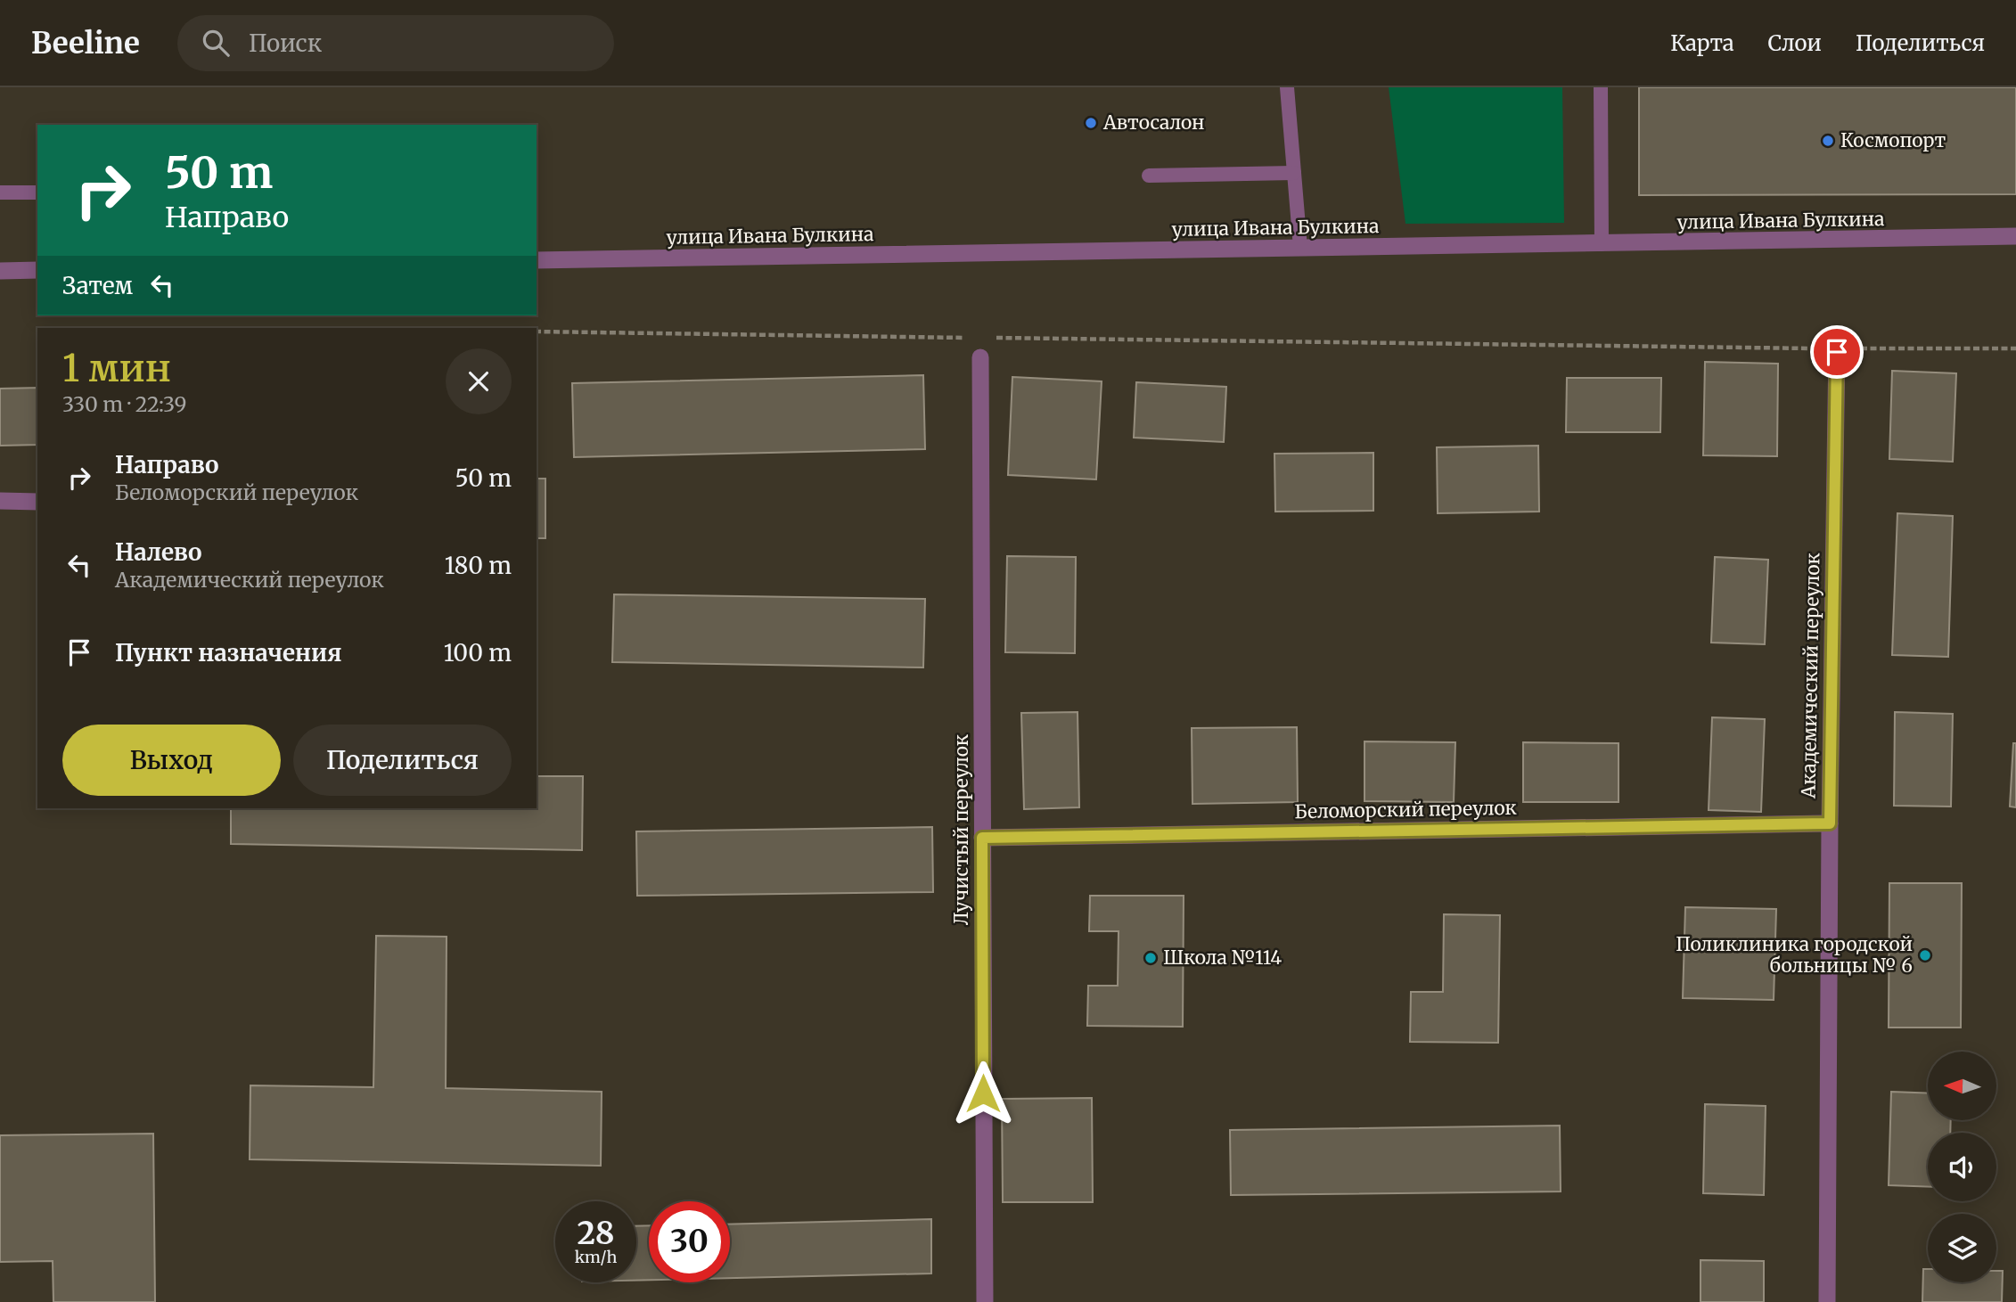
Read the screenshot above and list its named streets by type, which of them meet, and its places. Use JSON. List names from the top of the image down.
{
  "streets": {
    "street": [
      "улица Ивана Булкина",
      "Академический переулок",
      "Беломорский переулок",
      "Лучистый переулок"
    ]
  },
  "crossings": [
    ["Академический переулок", "Беломорский переулок"],
    ["Беломорский переулок", "Лучистый переулок"]
  ],
  "places": [
    "Автосалон",
    "Космопорт",
    "Поликлиника городской больницы № 6",
    "Школа №114"
  ],
  "north": "left",
  "page": {
    "header": "Beeline",
    "search": "Поиск",
    "nav": ["Карта", "Слои", "Поделиться"],
    "turn": ["50 m", "Направо"],
    "then": "Затем",
    "heading": ["1 мин", "330 m · 22:39"],
    "list": [
      {
        "name": "Направо",
        "note": "Беломорский переулок",
        "value": "50 m"
      },
      {
        "name": "Налево",
        "note": "Академический переулок",
        "value": "180 m"
      },
      {
        "name": "Пункт назначения",
        "value": "100 m"
      }
    ],
    "buttons": ["Выход", "Поделиться"],
    "speed": "28 km/h",
    "limit": "30"
  }
}
